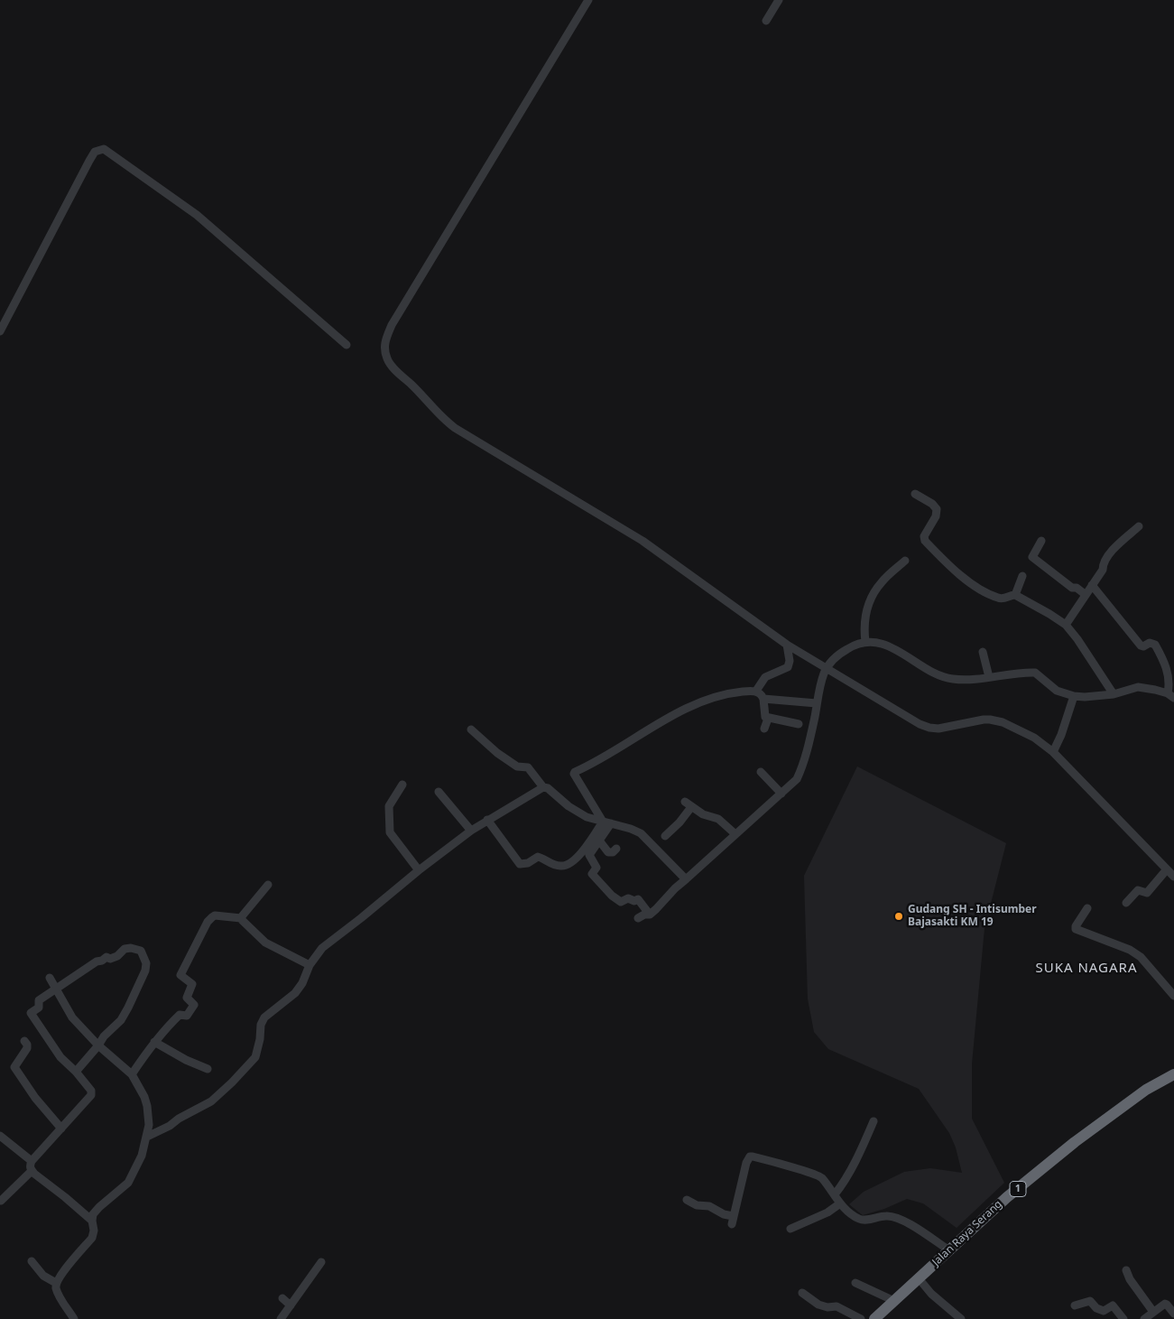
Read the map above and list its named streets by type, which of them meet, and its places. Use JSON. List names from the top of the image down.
{
  "streets": {
    "highway": ["1", "Jalan Raya Serang"]
  },
  "districts": ["SUKA NAGARA"],
  "places": ["Gudang SH - Intisumber Bajasakti KM 19"]
}
